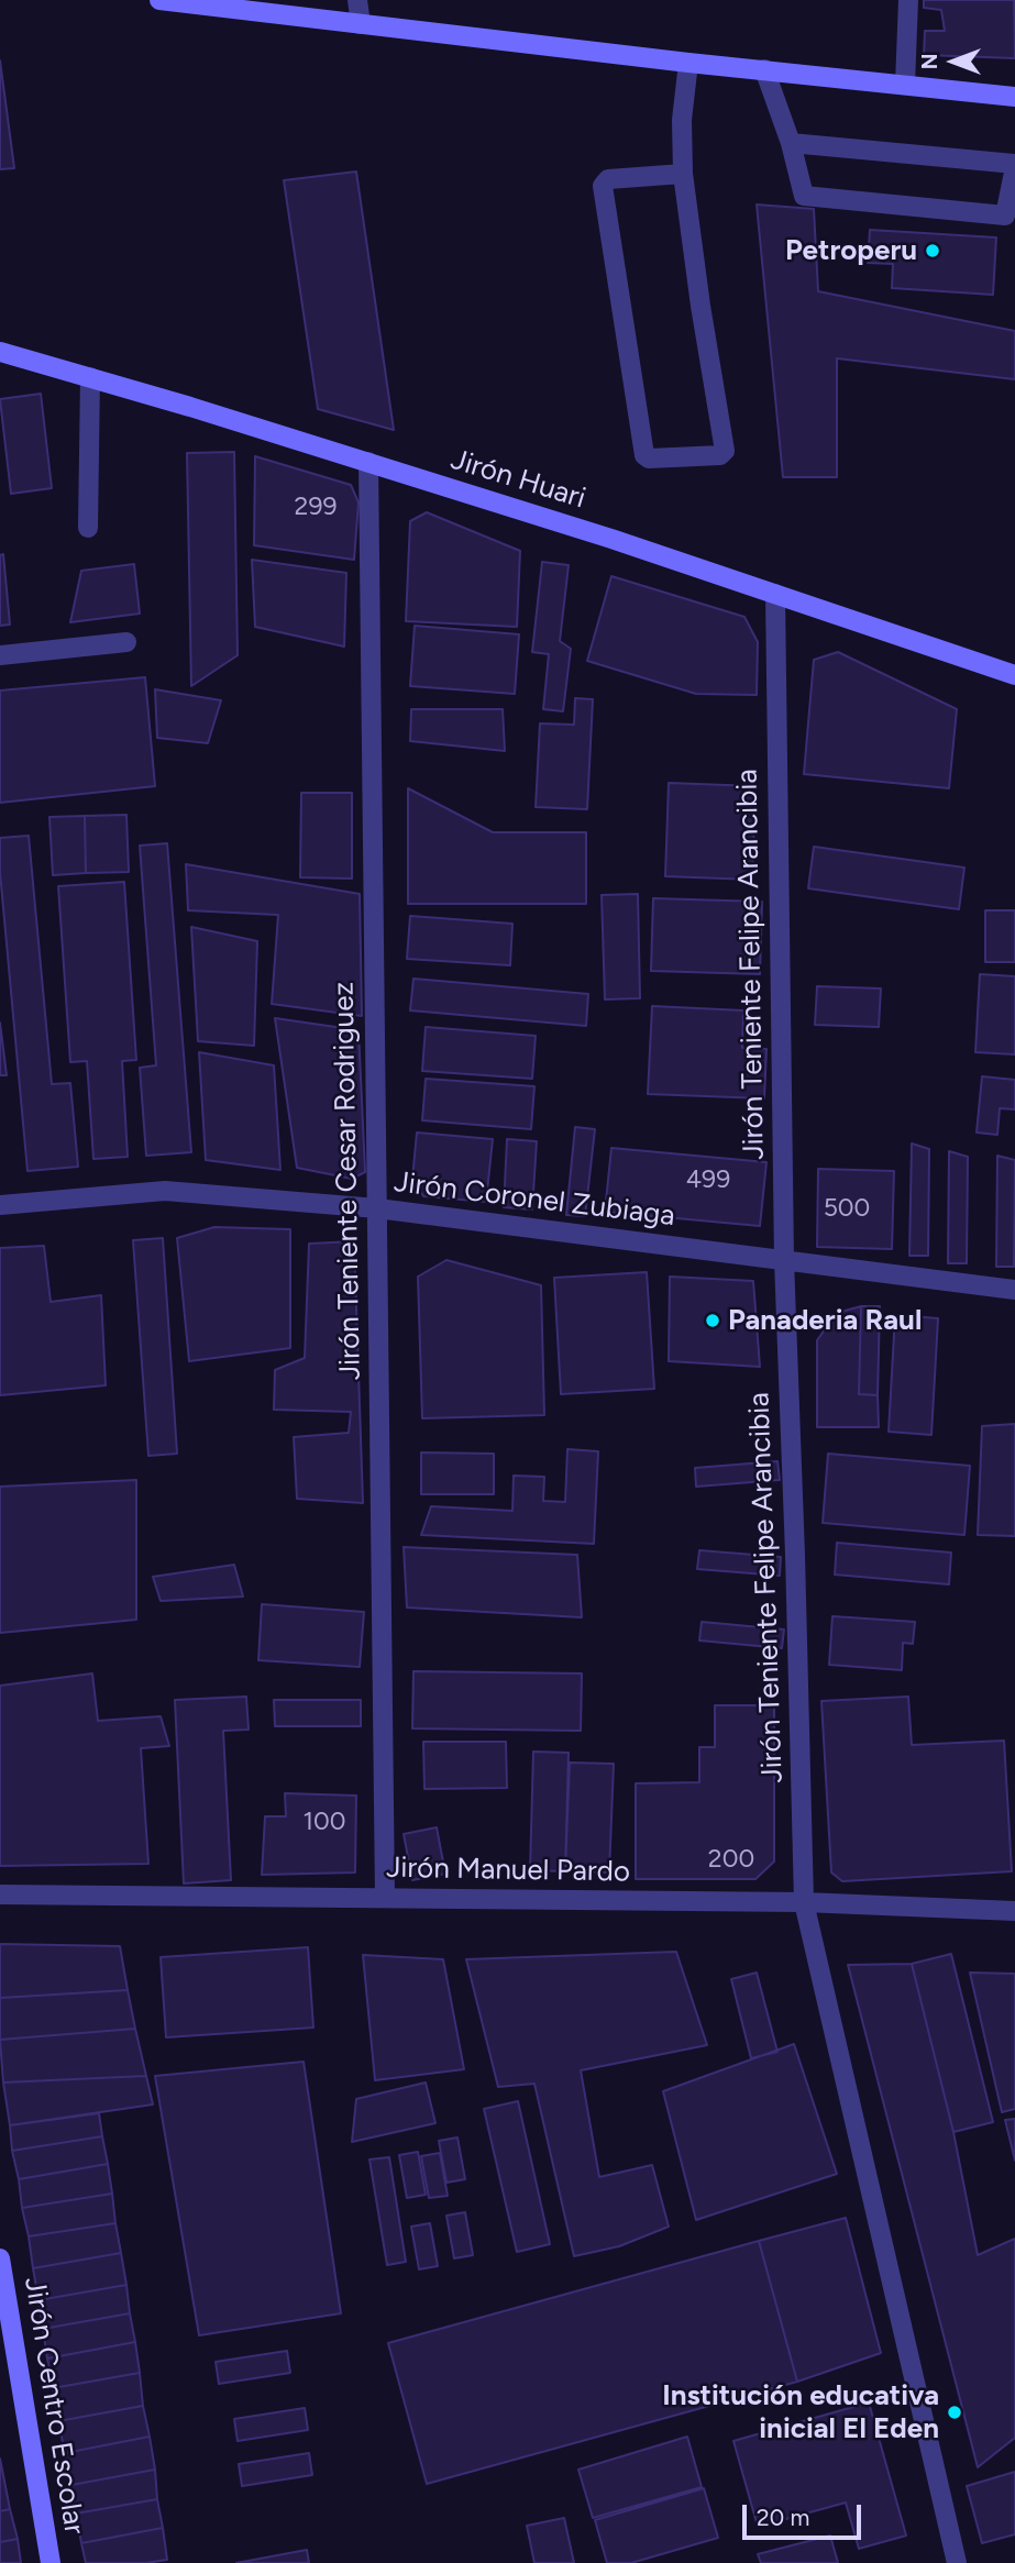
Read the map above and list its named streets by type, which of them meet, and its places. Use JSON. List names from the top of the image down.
{
  "streets": {
    "street": [
      "Jirón Huari",
      "Jirón Teniente Felipe Arancibia",
      "Jirón Teniente Cesar Rodriguez",
      "Jirón Coronel Zubiaga",
      "Jirón Manuel Pardo",
      "Jirón Centro Escolar"
    ]
  },
  "crossings": [
    ["Jirón Huari", "Jirón Teniente Felipe Arancibia"],
    ["Jirón Huari", "Jirón Teniente Cesar Rodriguez"],
    ["Jirón Teniente Felipe Arancibia", "Jirón Coronel Zubiaga"],
    ["Jirón Teniente Felipe Arancibia", "Jirón Manuel Pardo"],
    ["Jirón Teniente Cesar Rodriguez", "Jirón Coronel Zubiaga"],
    ["Jirón Teniente Cesar Rodriguez", "Jirón Manuel Pardo"]
  ],
  "places": ["Petroperu", "Panaderia Raul", "Institución educativa inicial El Eden"],
  "house_numbers": [
    "299",
    "499",
    "500",
    "100",
    "200"
  ],
  "scale_bar": "20 m",
  "north": "left"
}
